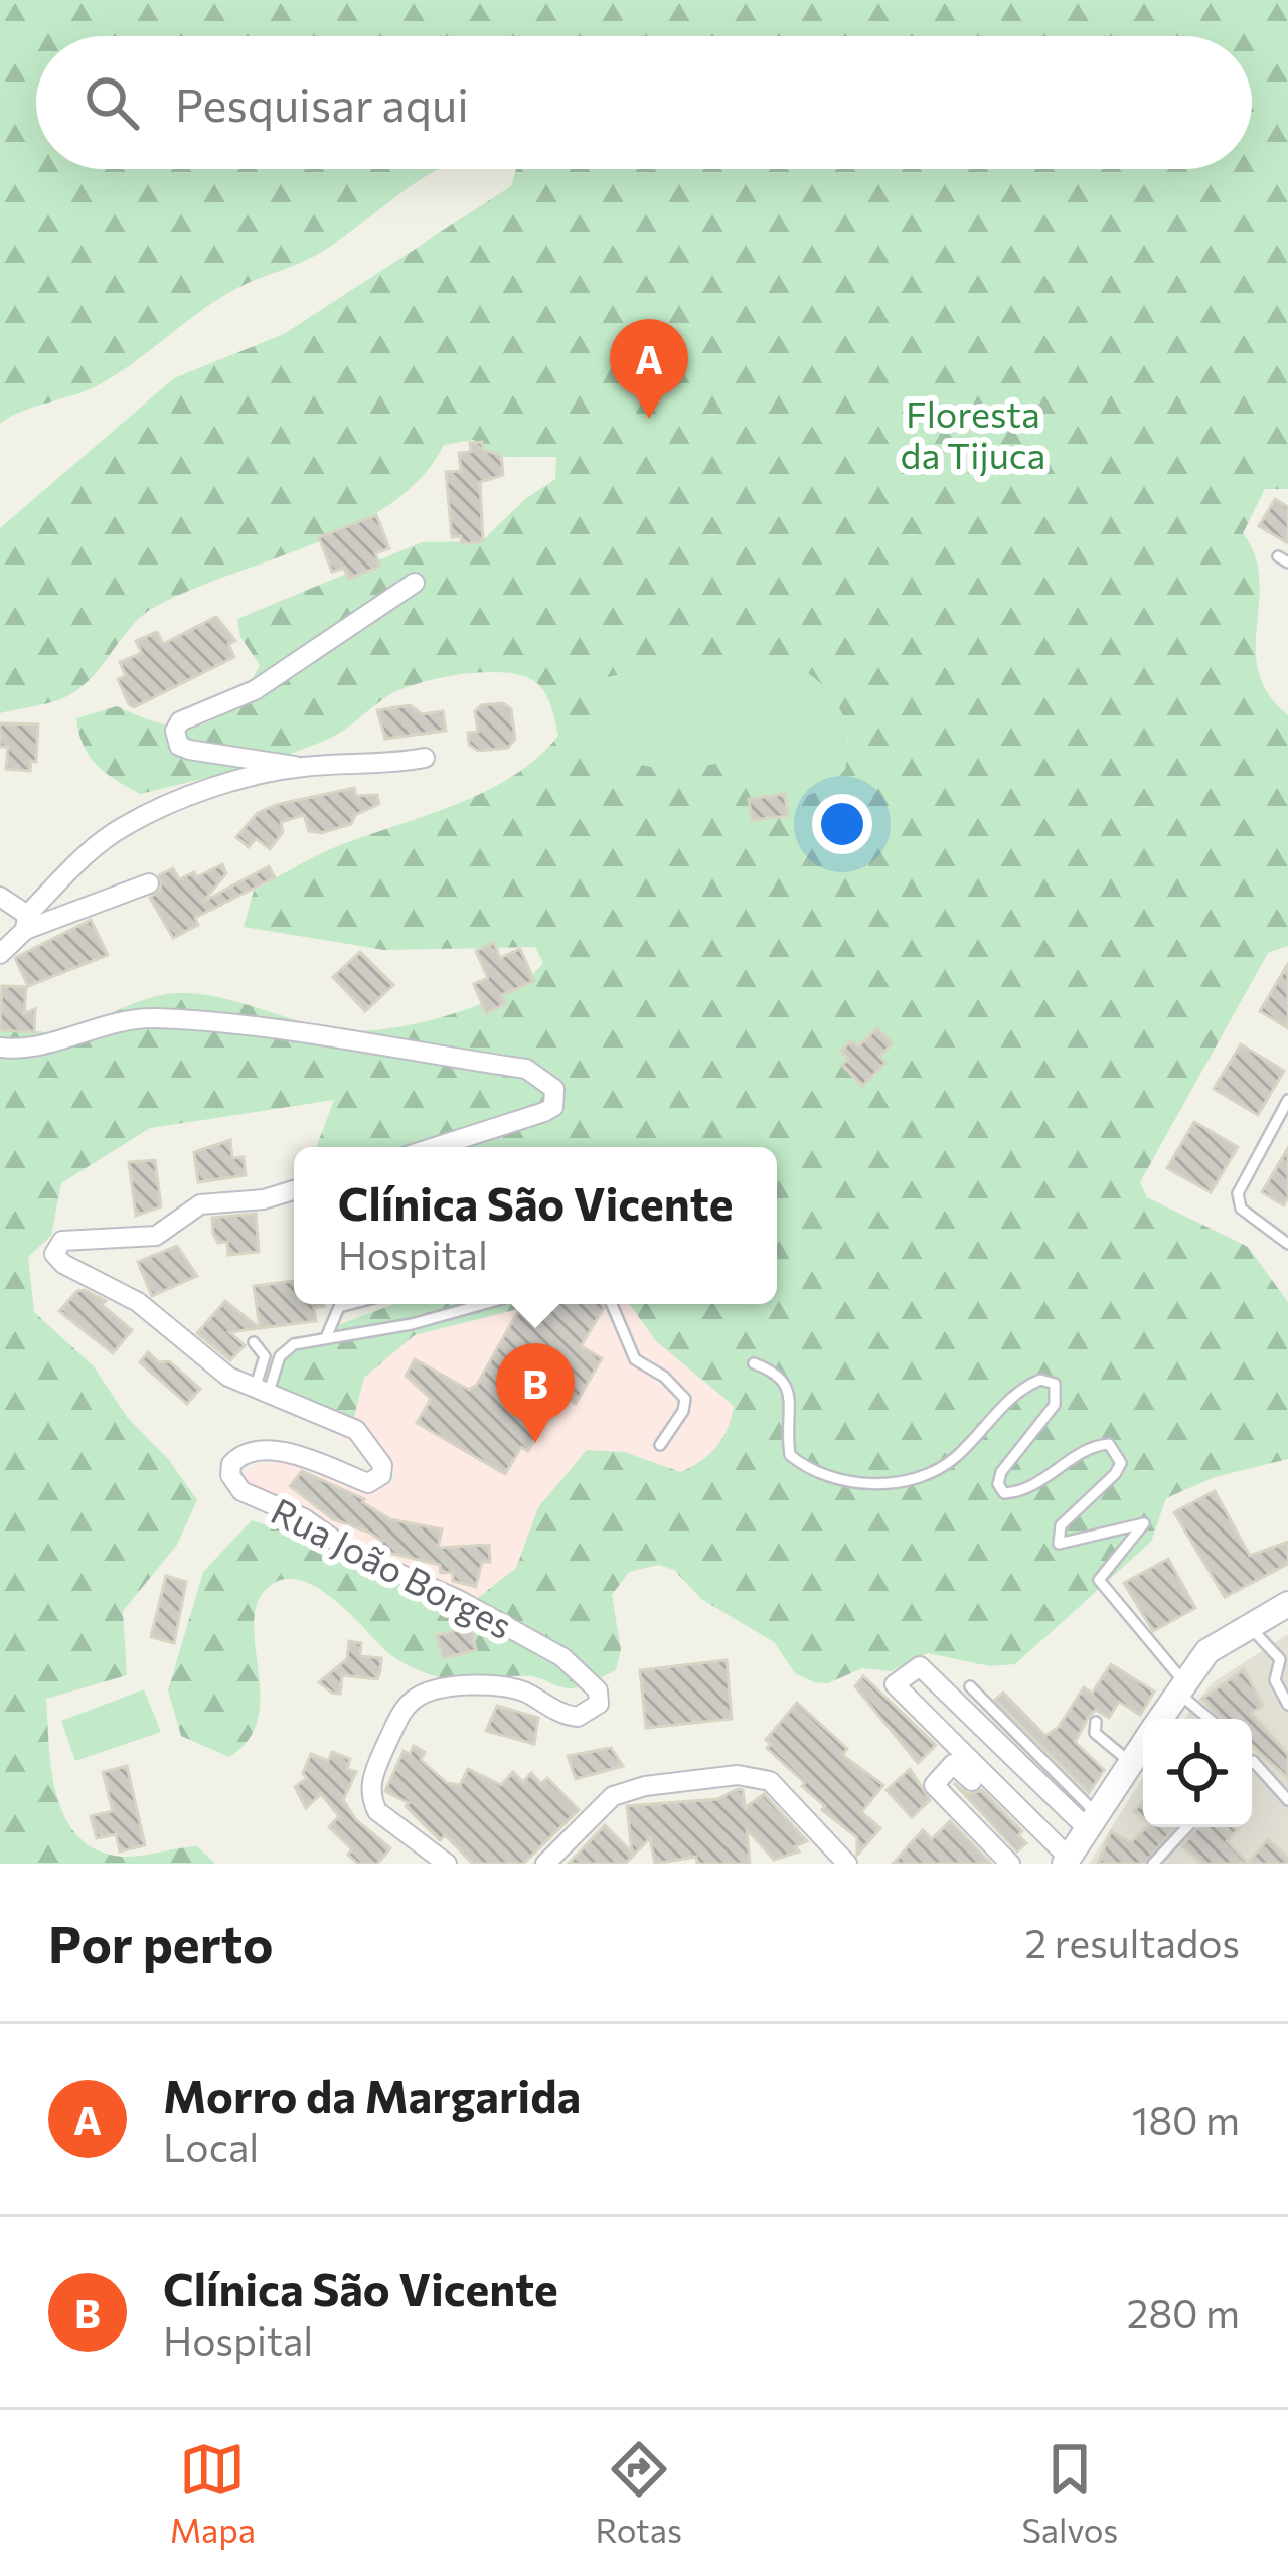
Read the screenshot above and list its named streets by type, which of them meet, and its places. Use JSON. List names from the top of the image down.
{
  "streets": {
    "street": ["Rua João Borges"]
  },
  "parks": ["Floresta da Tijuca"],
  "page": {
    "search": "Pesquisar aqui",
    "pins": ["A", "B"],
    "popup": ["Clínica São Vicente", "Hospital"],
    "heading": ["Por perto", "2 resultados"],
    "list": [
      {
        "mark": "A",
        "name": "Morro da Margarida",
        "note": "Local",
        "value": "180 m"
      },
      {
        "mark": "B",
        "name": "Clínica São Vicente",
        "note": "Hospital",
        "value": "280 m"
      }
    ],
    "nav": ["Mapa", "Rotas", "Salvos"]
  }
}
